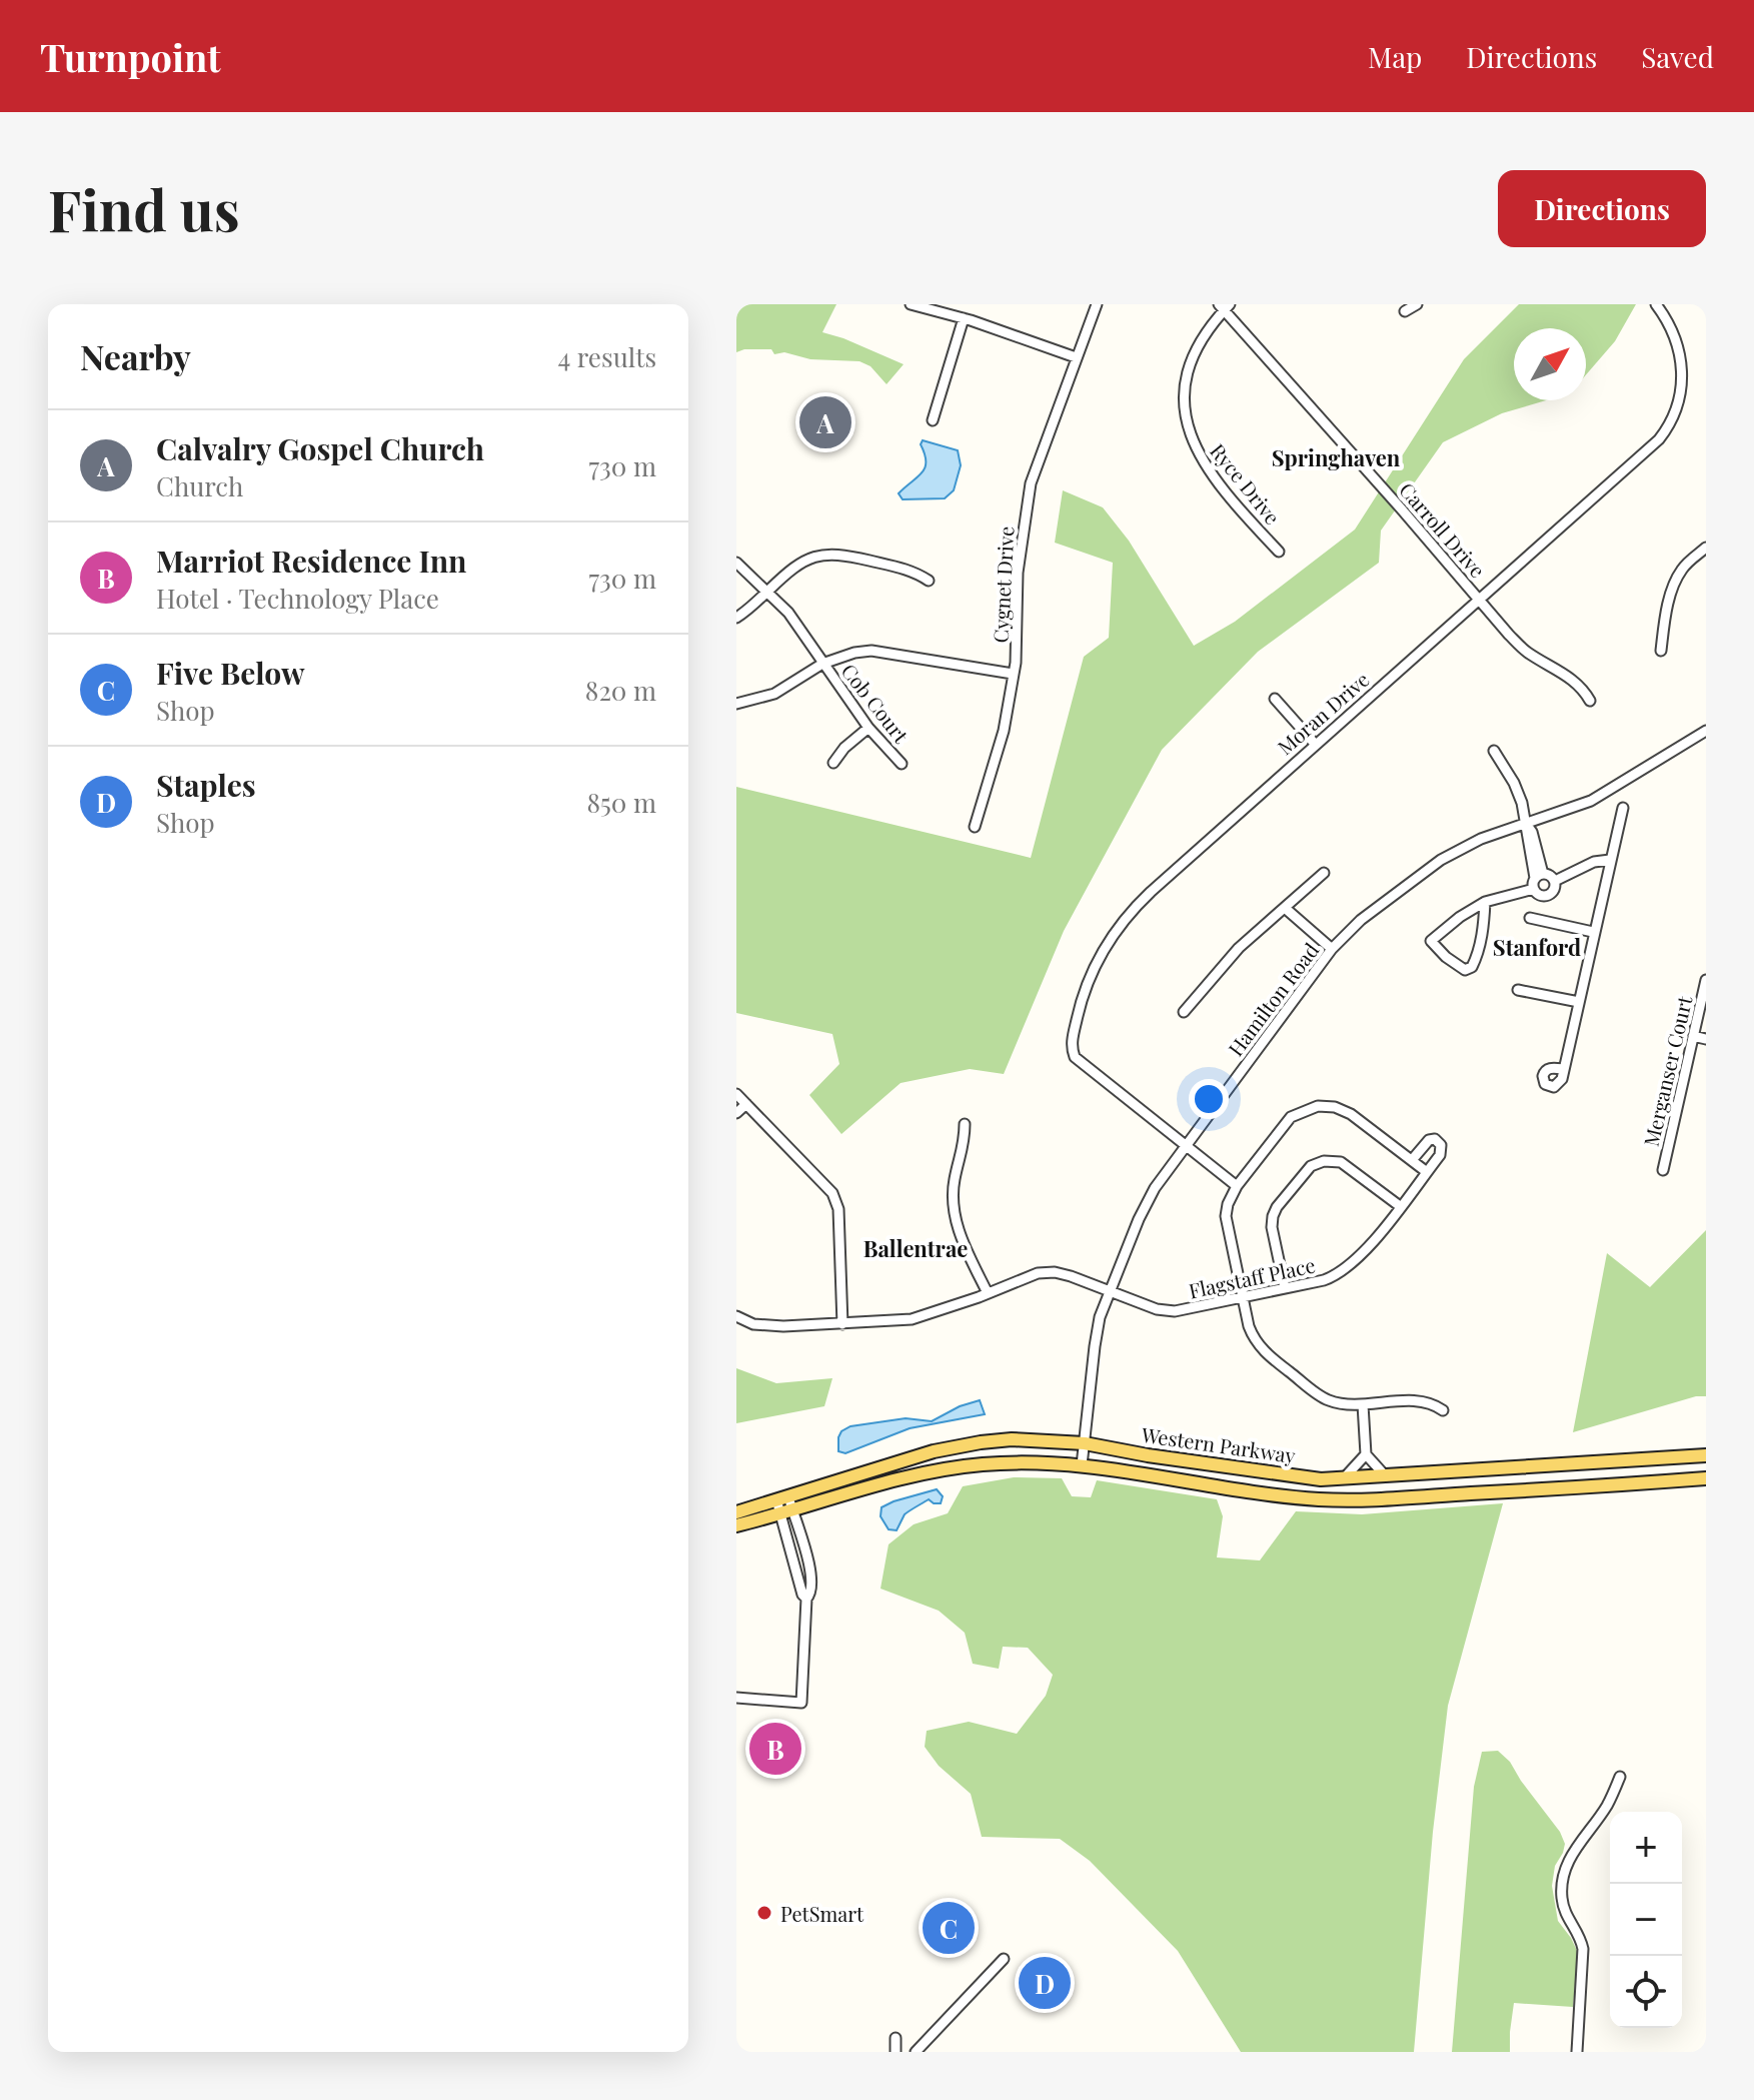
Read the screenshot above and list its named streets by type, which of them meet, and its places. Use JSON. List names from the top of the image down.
{
  "streets": {
    "main road": ["Western Parkway"],
    "street": [
      "Ryce Drive",
      "Carroll Drive",
      "Cygnet Drive",
      "Cob Court",
      "Moran Drive",
      "Hamilton Road",
      "Merganser Court",
      "Flagstaff Place"
    ]
  },
  "crossings": [
    ["Ryce Drive", "Carroll Drive"],
    ["Carroll Drive", "Moran Drive"],
    ["Moran Drive", "Hamilton Road"],
    ["Hamilton Road", "Flagstaff Place"],
    ["Hamilton Road", "Western Parkway"]
  ],
  "districts": ["Springhaven", "Stanford", "Ballentrae"],
  "places": ["PetSmart"],
  "north": "top right",
  "page": {
    "header": "Turnpoint",
    "nav": ["Map", "Directions", "Saved"],
    "buttons": "Directions",
    "title": "Find us",
    "heading": ["Nearby", "4 results"],
    "pins": [
      "A",
      "B",
      "C",
      "D"
    ],
    "list": [
      {
        "mark": "A",
        "name": "Calvalry Gospel Church",
        "note": "Church",
        "value": "730 m"
      },
      {
        "mark": "B",
        "name": "Marriot Residence Inn",
        "note": "Hotel · Technology Place",
        "value": "730 m"
      },
      {
        "mark": "C",
        "name": "Five Below",
        "note": "Shop",
        "value": "820 m"
      },
      {
        "mark": "D",
        "name": "Staples",
        "note": "Shop",
        "value": "850 m"
      }
    ],
    "map_buttons": ["+", "−"]
  }
}
